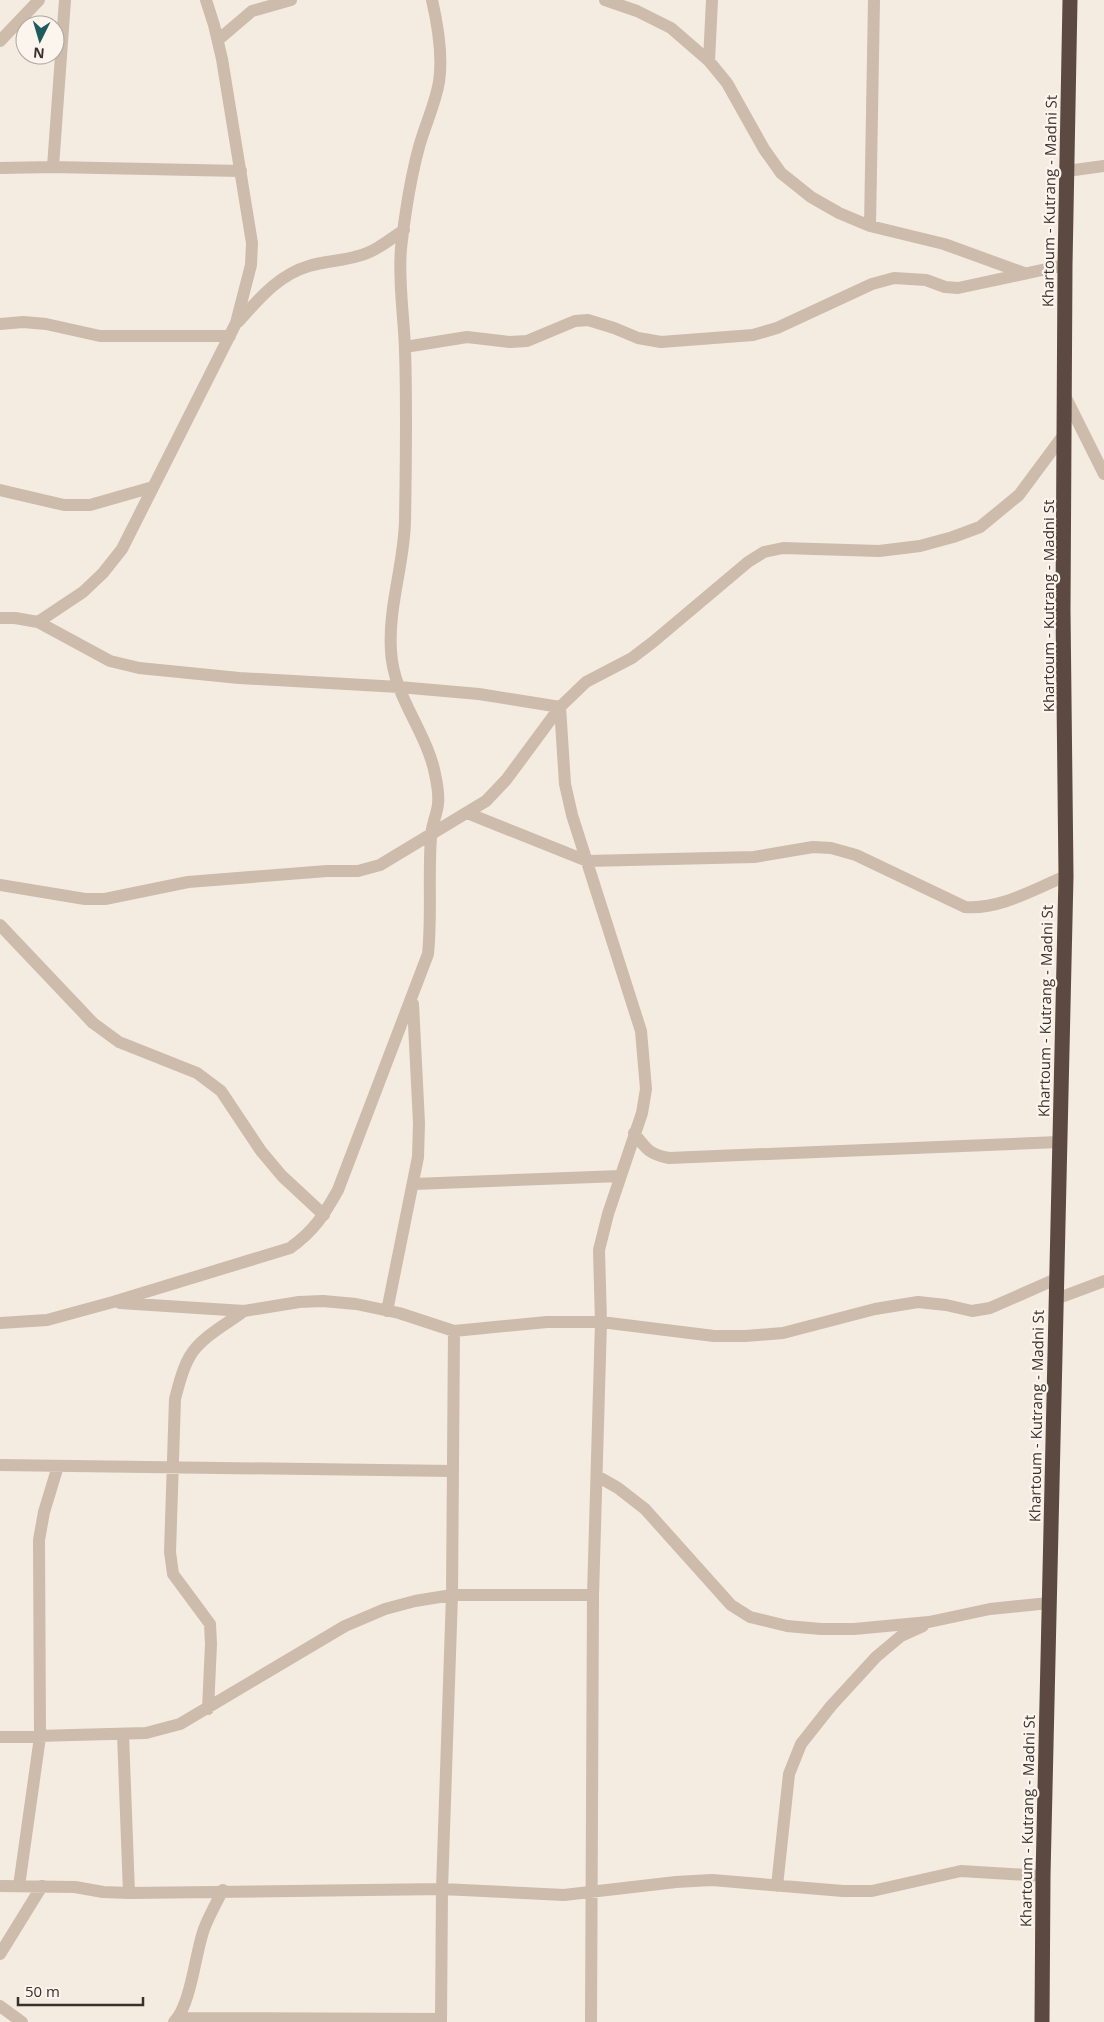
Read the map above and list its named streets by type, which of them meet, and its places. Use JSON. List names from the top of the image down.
{
  "streets": {
    "highway": ["Khartoum - Kutrang - Madni St"]
  },
  "scale_bar": "50 m",
  "north": "bottom"
}
